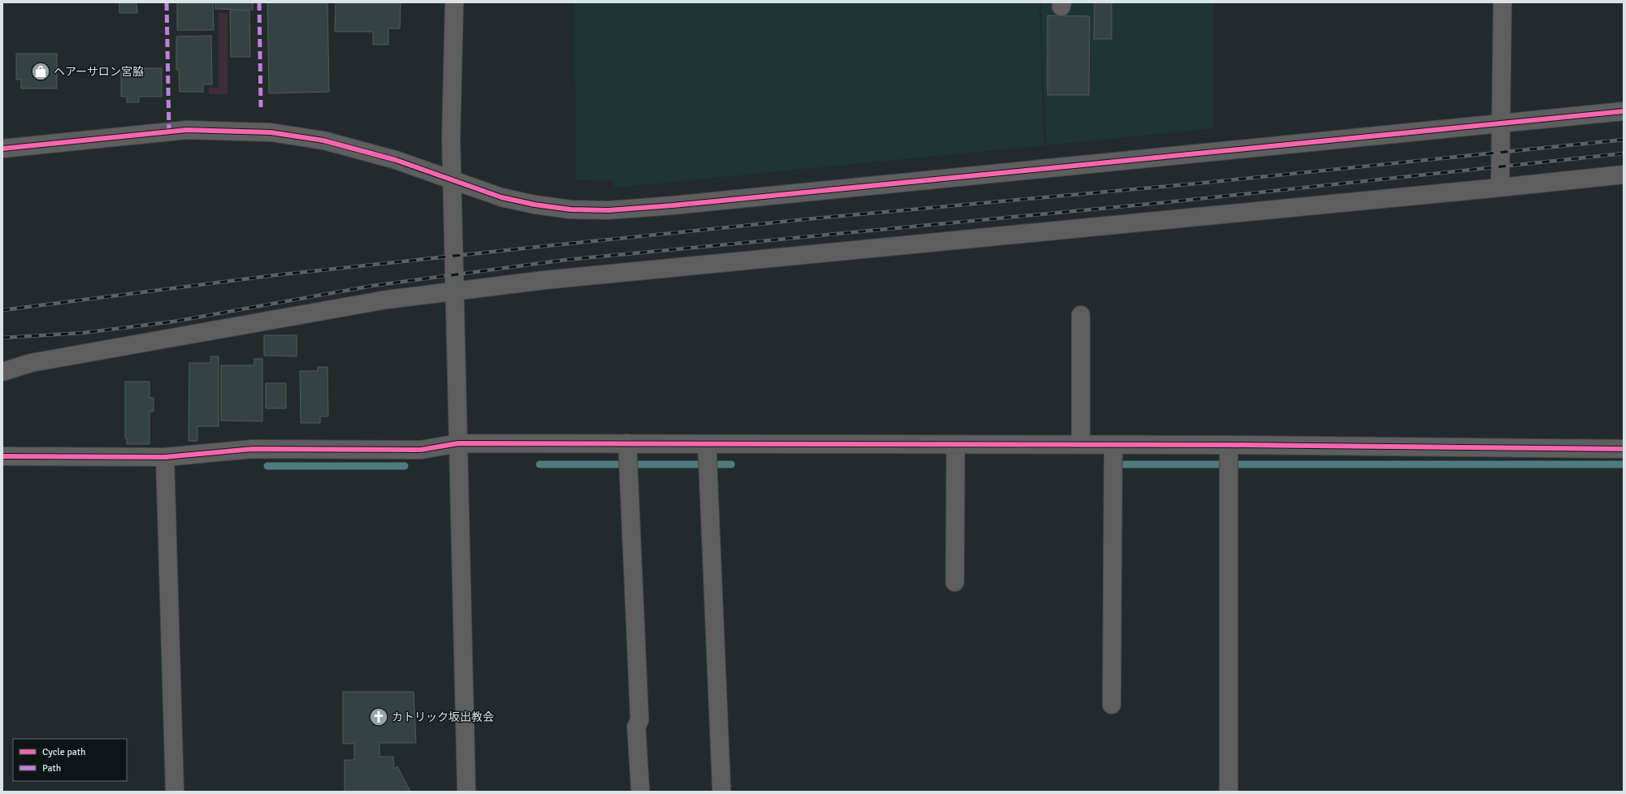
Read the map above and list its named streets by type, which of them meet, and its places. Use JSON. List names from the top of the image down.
{
  "places": {
    "shop": ["ヘアーサロン宮脇"],
    "church": ["カトリック坂出教会"]
  },
  "legend": ["Cycle path", "Path"]
}
